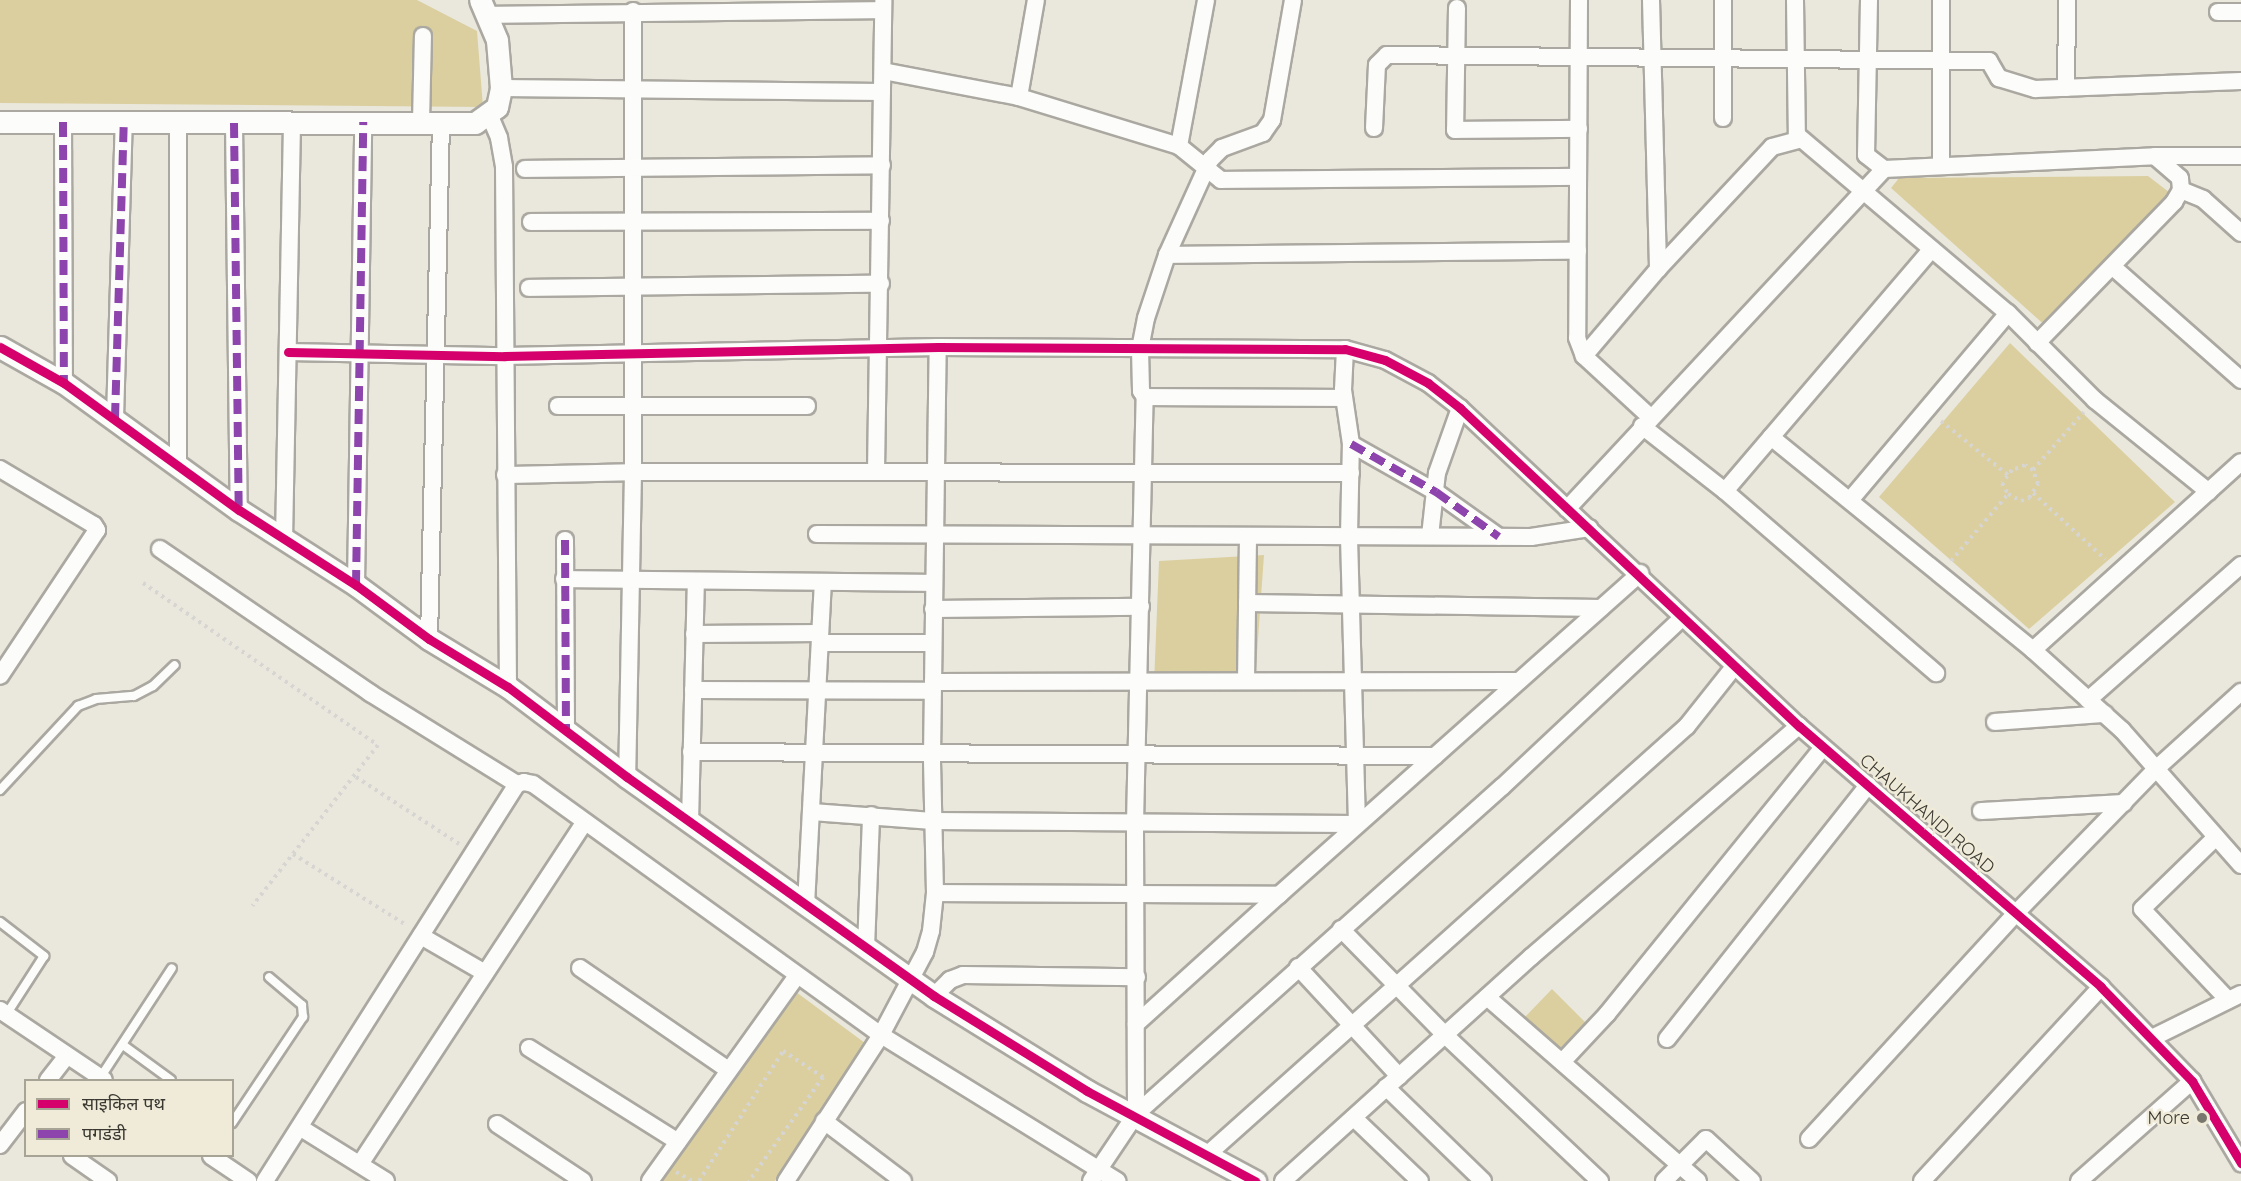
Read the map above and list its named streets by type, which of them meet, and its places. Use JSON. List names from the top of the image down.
{
  "streets": {
    "street": ["CHAUKHANDI ROAD"]
  },
  "places": ["More"],
  "legend": ["साइकिल पथ", "पगडंडी"]
}
